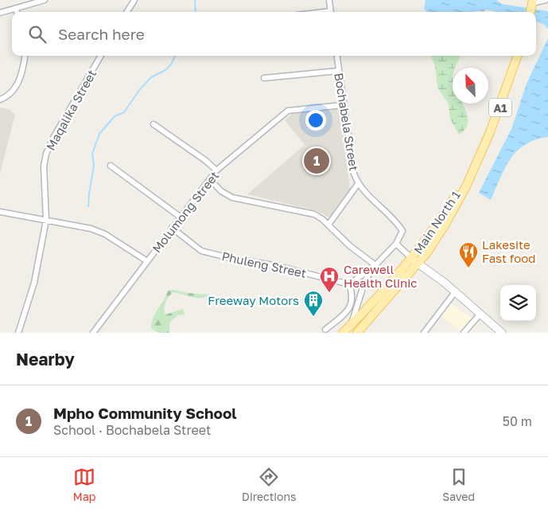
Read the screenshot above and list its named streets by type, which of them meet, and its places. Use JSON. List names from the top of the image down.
{
  "streets": {
    "main road": ["A1", "Main North 1"],
    "street": [
      "Maqalika Street",
      "Bochabela Street",
      "Molumong Street",
      "Phuleng Street"
    ]
  },
  "crossings": [
    ["Bochabela Street", "Molumong Street"],
    ["Molumong Street", "Phuleng Street"]
  ],
  "places": {
    "restaurant": ["Lakesite Fast food"],
    "hospital": ["Carewell Health Clinic"],
    "building": ["Freeway Motors"]
  },
  "north": "top left",
  "page": {
    "search": "Search here",
    "pins": "1",
    "heading": "Nearby",
    "list": [
      {
        "mark": "1",
        "name": "Mpho Community School",
        "note": "School · Bochabela Street",
        "value": "50 m"
      }
    ],
    "nav": ["Map", "Directions", "Saved"]
  }
}
